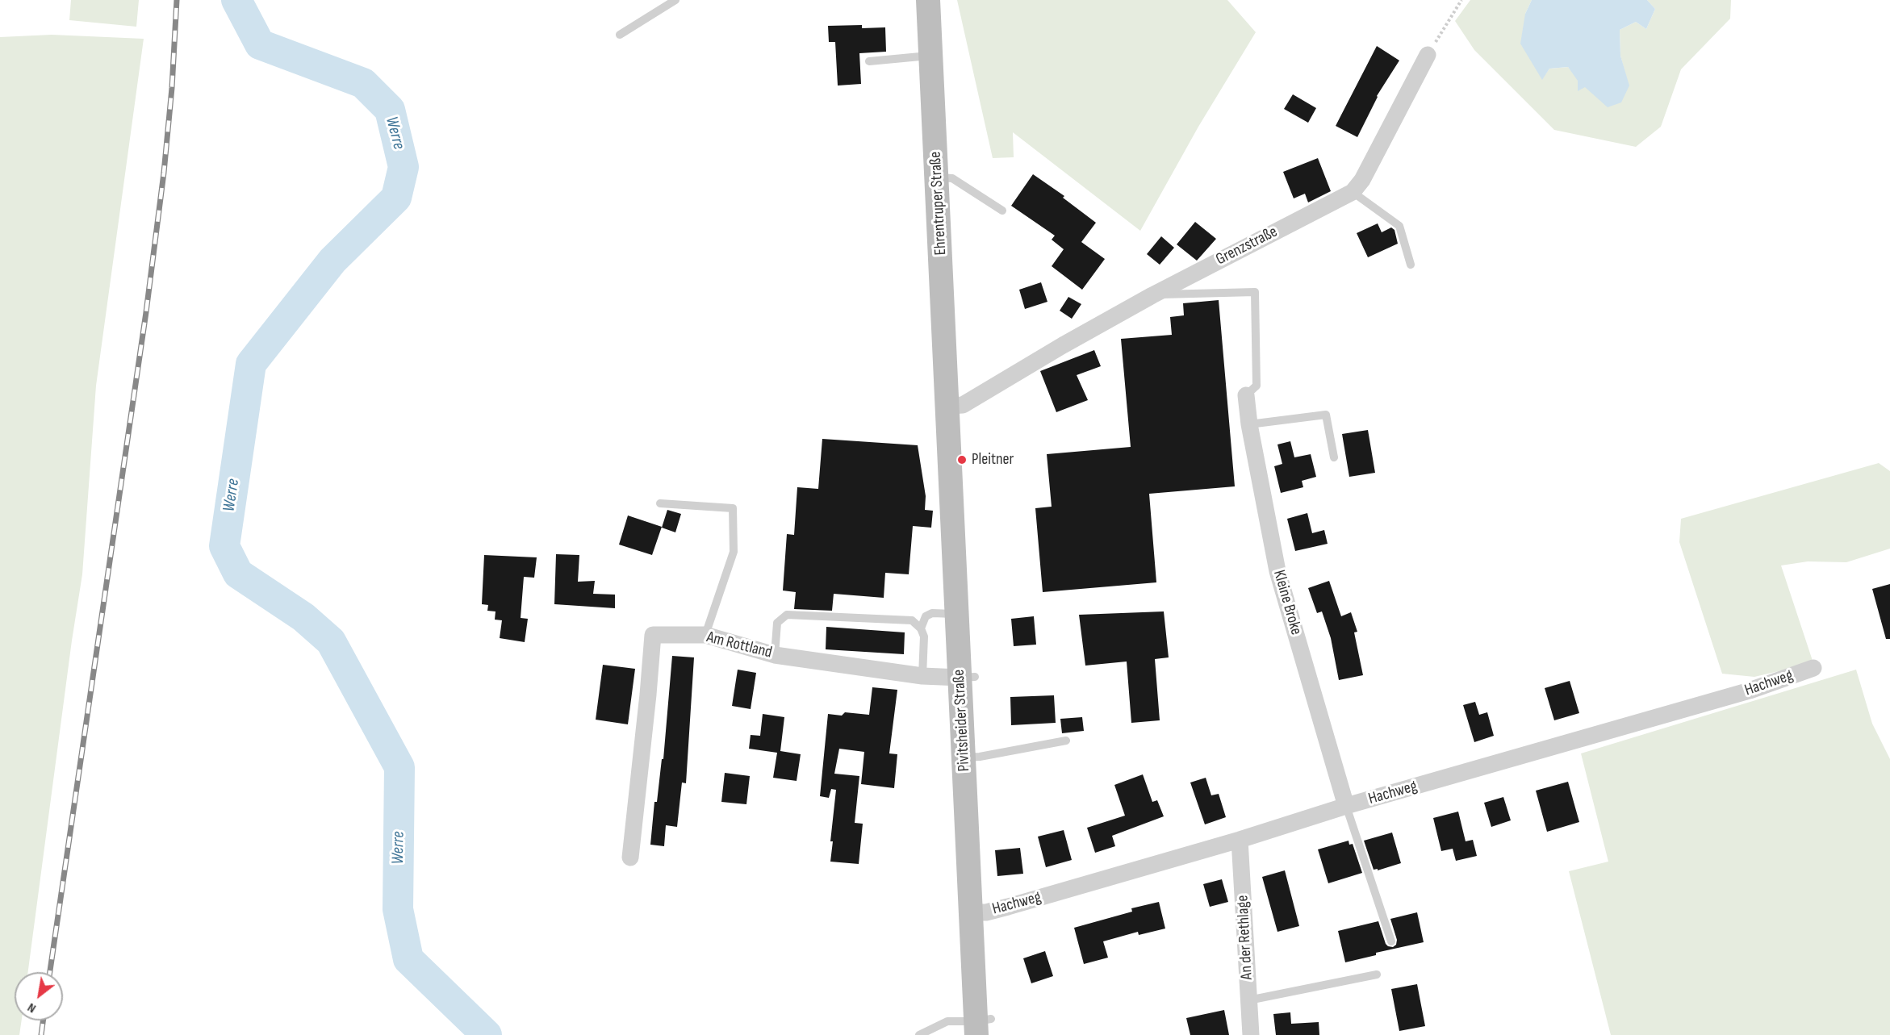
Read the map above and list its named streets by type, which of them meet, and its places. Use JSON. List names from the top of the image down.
{
  "streets": {
    "main road": ["Ehrentruper Straße", "Pivitsheider Straße"],
    "street": [
      "Grenzstraße",
      "Kleine Broke",
      "Am Rottland",
      "Hachweg",
      "An der Rethlage"
    ]
  },
  "crossings": [
    ["Ehrentruper Straße", "Grenzstraße"],
    ["Ehrentruper Straße", "Pivitsheider Straße"],
    ["Grenzstraße", "Pivitsheider Straße"],
    ["Kleine Broke", "Hachweg"],
    ["Am Rottland", "Pivitsheider Straße"],
    ["Hachweg", "Pivitsheider Straße"],
    ["Hachweg", "An der Rethlage"]
  ],
  "water": ["Werre"],
  "places": ["Pleitner"],
  "north": "bottom left"
}
